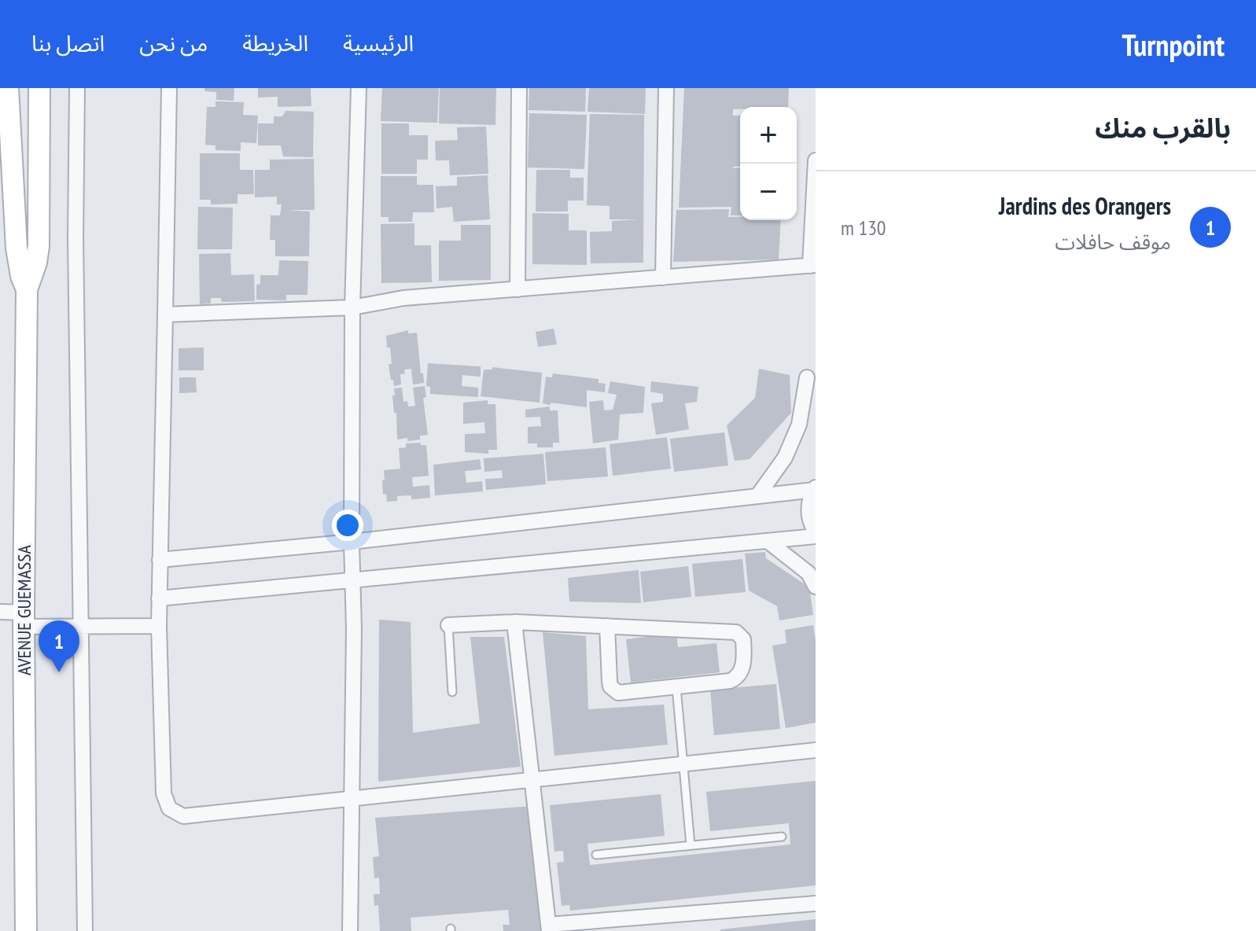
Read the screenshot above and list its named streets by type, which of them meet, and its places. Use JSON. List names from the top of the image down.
{
  "streets": {
    "main road": ["AVENUE GUEMASSA"]
  },
  "page": {
    "header": "Turnpoint",
    "nav": [
      "الرئيسية",
      "الخريطة",
      "من نحن",
      "اتصل بنا"
    ],
    "heading": "بالقرب منك",
    "map_buttons": ["+", "−"],
    "list": [
      {
        "mark": "1",
        "name": "Jardins des Orangers",
        "note": "موقف حافلات",
        "value": "130 m"
      }
    ],
    "pins": "1"
  }
}
